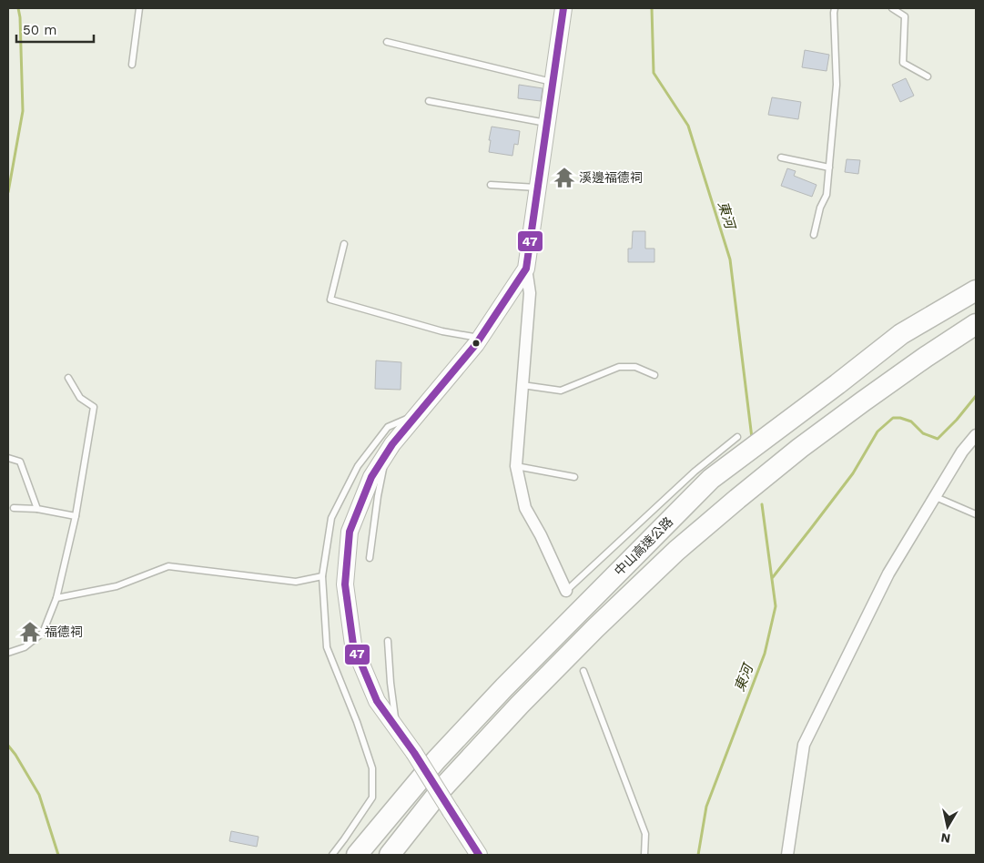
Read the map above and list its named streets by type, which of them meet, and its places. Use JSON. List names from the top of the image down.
{
  "streets": {
    "highway": ["中山高速公路"]
  },
  "water": ["東河"],
  "places": {
    "temple": ["溪邊福德祠", "福德祠"]
  },
  "lines": ["transit line 47"],
  "scale_bar": "50 m",
  "north": "bottom"
}
